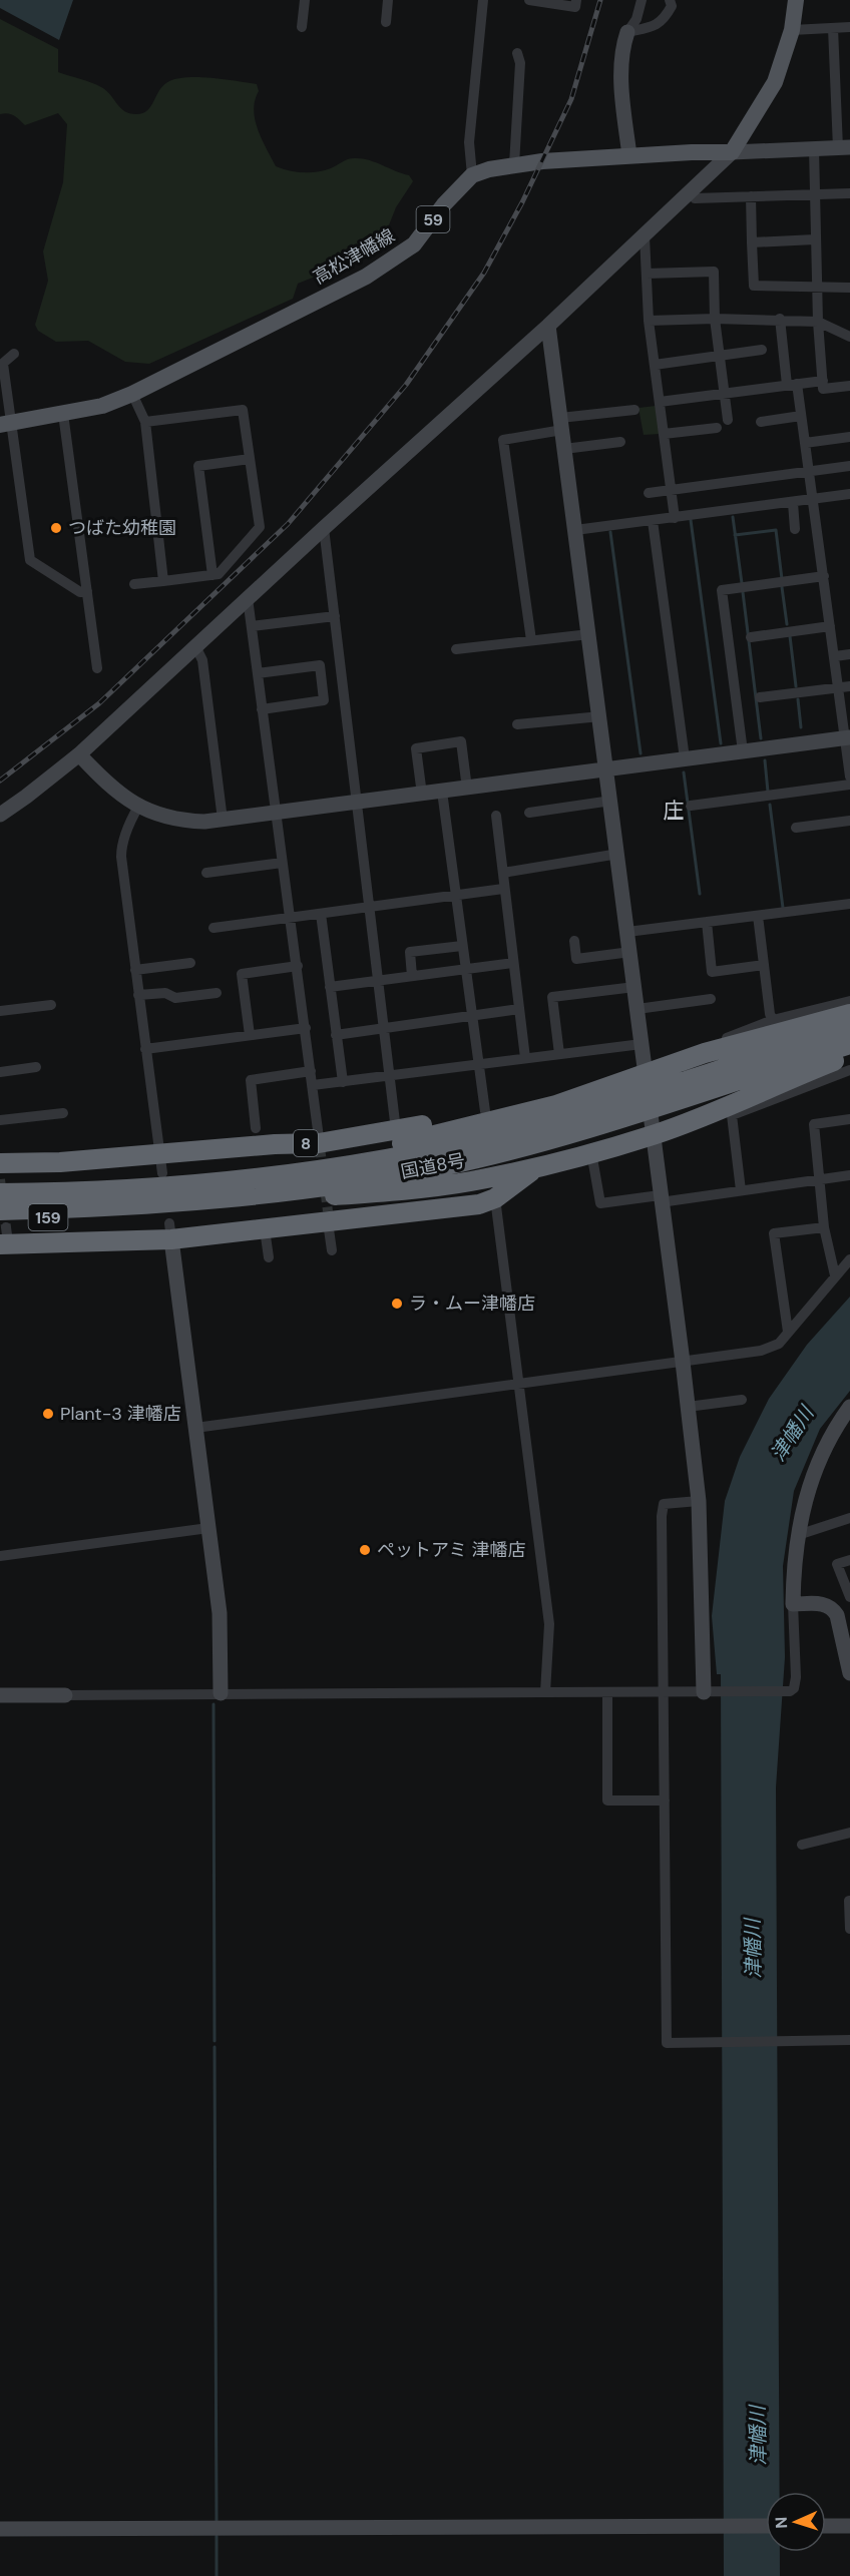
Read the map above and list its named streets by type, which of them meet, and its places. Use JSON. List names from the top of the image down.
{
  "streets": {
    "highway": ["8", "国道8号", "159"],
    "main road": ["59", "高松津幡線"]
  },
  "crossings": [
    ["8", "国道8号"],
    ["国道8号", "159"]
  ],
  "districts": ["庄"],
  "water": ["津幡川"],
  "places": [
    "つばた幼稚園",
    "ラ・ムー津幡店",
    "Plant-3 津幡店",
    "ペットアミ 津幡店"
  ],
  "north": "left"
}
